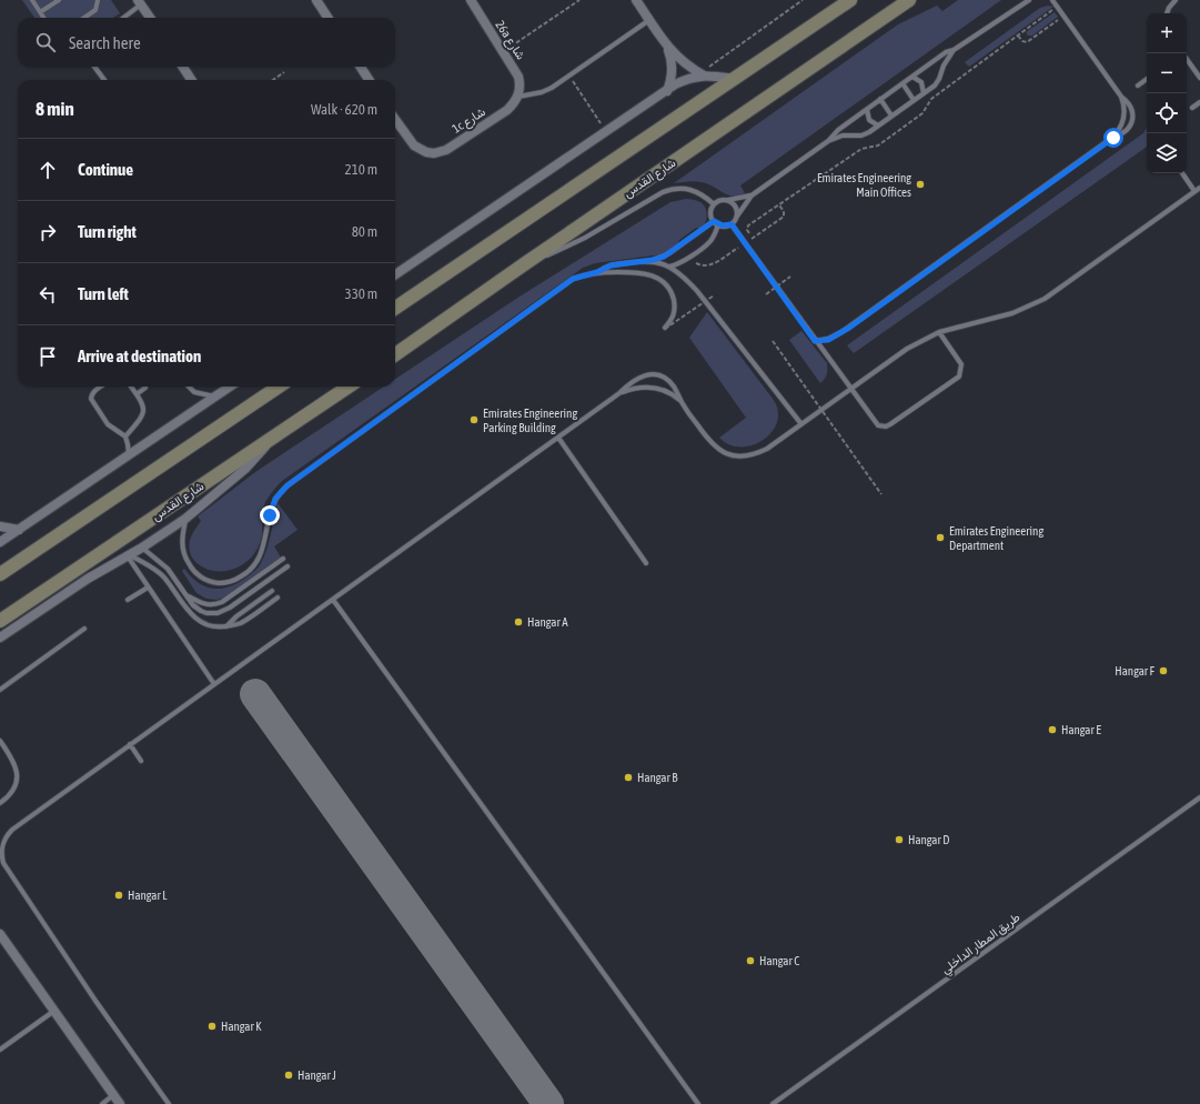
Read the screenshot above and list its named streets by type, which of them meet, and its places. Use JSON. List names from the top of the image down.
{
  "streets": {
    "main road": ["شارع القدس"],
    "street": ["26a شارع", "1c شارع"],
    "lane": ["طريق المطار الداخلي"]
  },
  "crossings": [
    ["26a شارع", "1c شارع"]
  ],
  "places": [
    "Emirates Engineering Main Offices",
    "Emirates Engineering Parking Building",
    "Emirates Engineering Department",
    "Hangar A",
    "Hangar F",
    "Hangar E",
    "Hangar B",
    "Hangar D",
    "Hangar L",
    "Hangar C",
    "Hangar K",
    "Hangar J"
  ],
  "page": {
    "map_buttons": ["+", "−"],
    "search": "Search here",
    "heading": ["8 min", "Walk · 620 m"],
    "list": [
      ["Continue", "210 m"],
      ["Turn right", "80 m"],
      ["Turn left", "330 m"],
      "Arrive at destination"
    ]
  }
}
